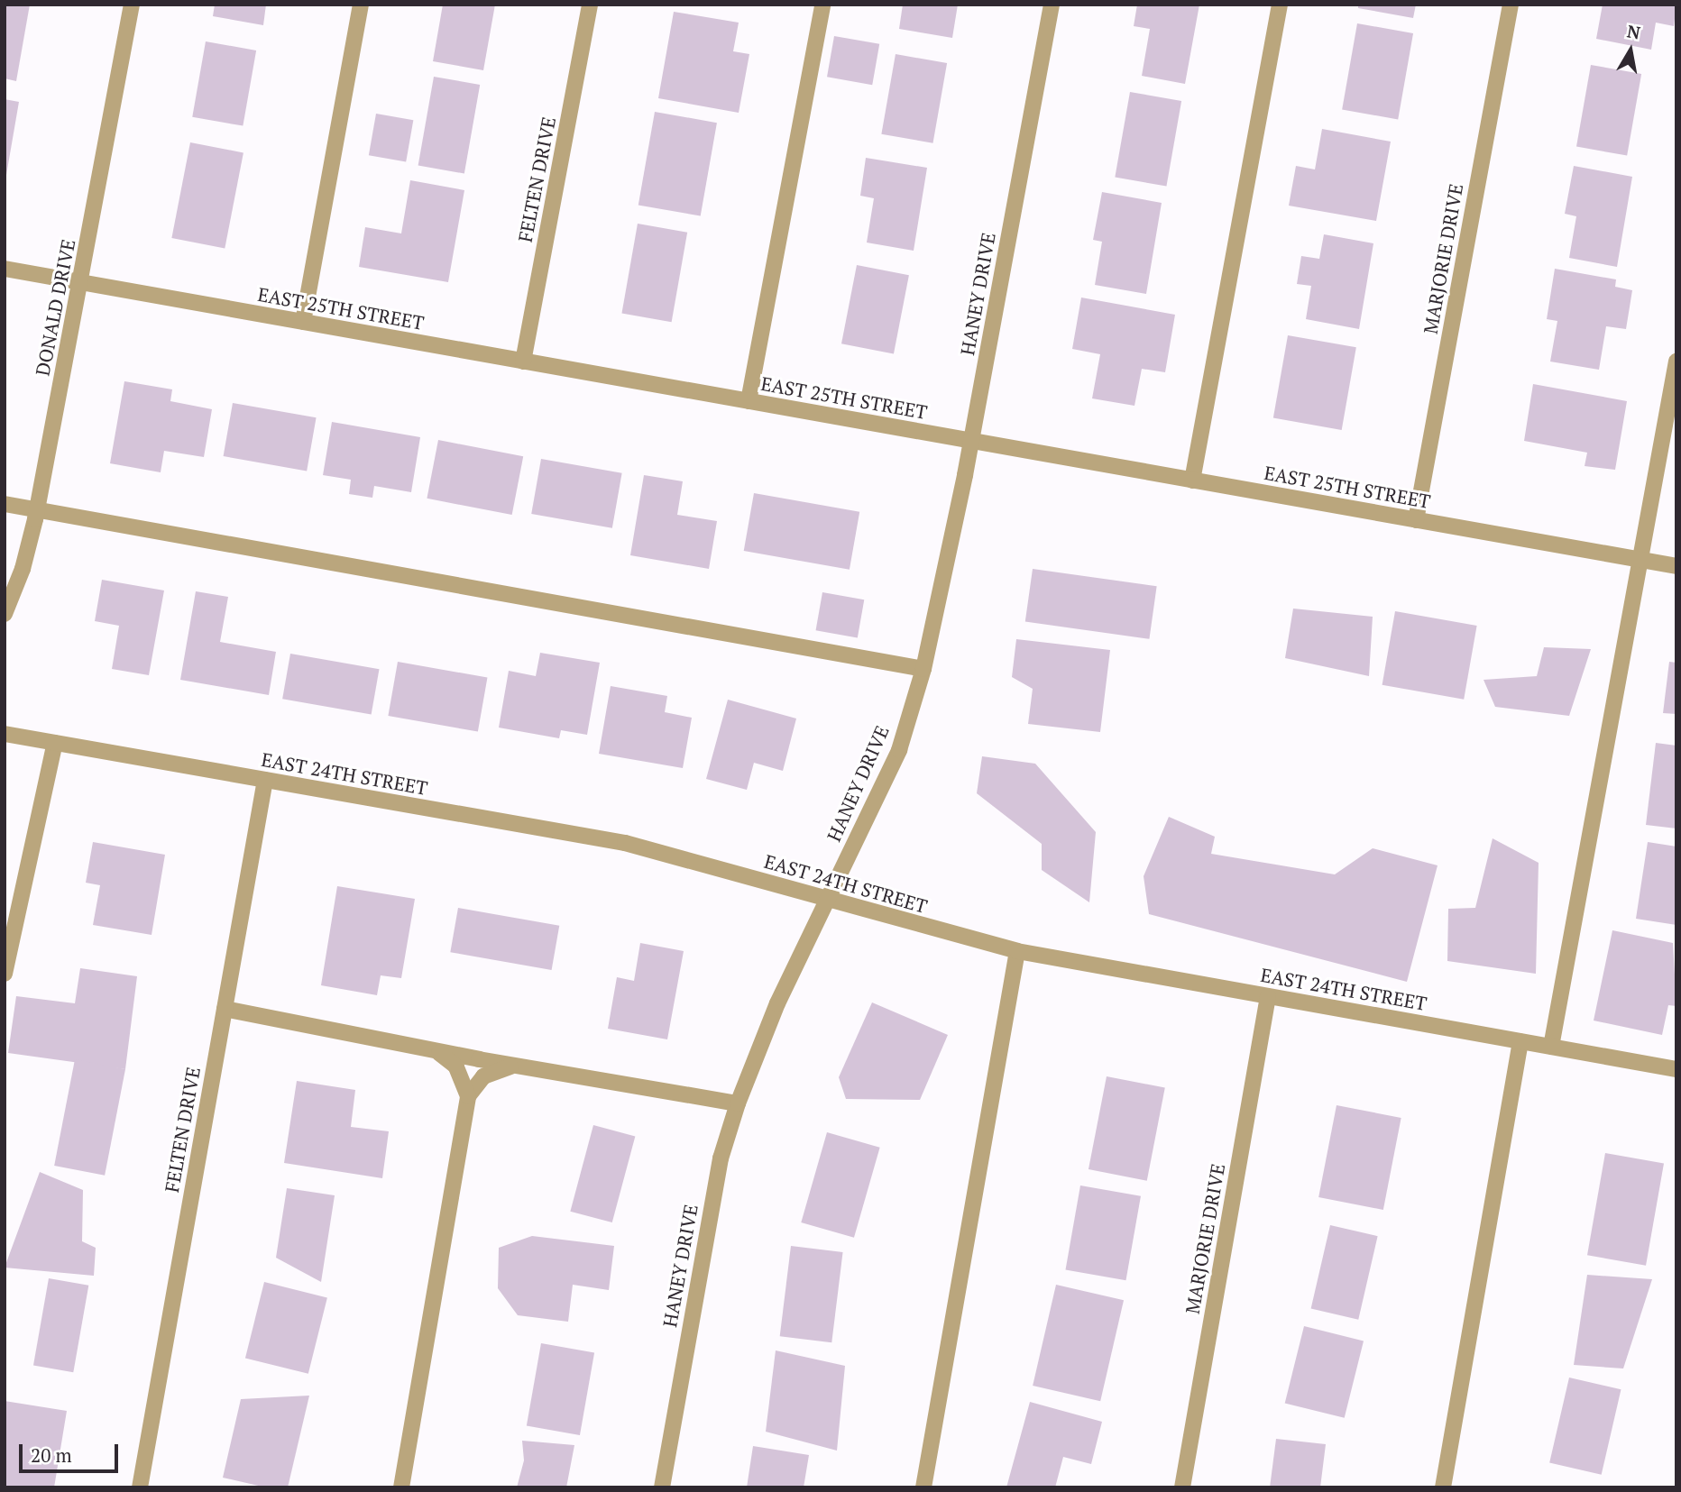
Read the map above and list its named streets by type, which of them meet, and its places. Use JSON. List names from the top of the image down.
{
  "streets": {
    "street": [
      "FELTEN DRIVE",
      "MARJORIE DRIVE",
      "HANEY DRIVE",
      "DONALD DRIVE",
      "EAST 25TH STREET",
      "EAST 24TH STREET"
    ]
  },
  "crossings": [
    ["FELTEN DRIVE", "EAST 25TH STREET"],
    ["FELTEN DRIVE", "EAST 24TH STREET"],
    ["MARJORIE DRIVE", "EAST 25TH STREET"],
    ["MARJORIE DRIVE", "EAST 24TH STREET"],
    ["HANEY DRIVE", "EAST 25TH STREET"],
    ["HANEY DRIVE", "EAST 24TH STREET"],
    ["DONALD DRIVE", "EAST 25TH STREET"]
  ],
  "scale_bar": "20 m",
  "north": "top"
}
